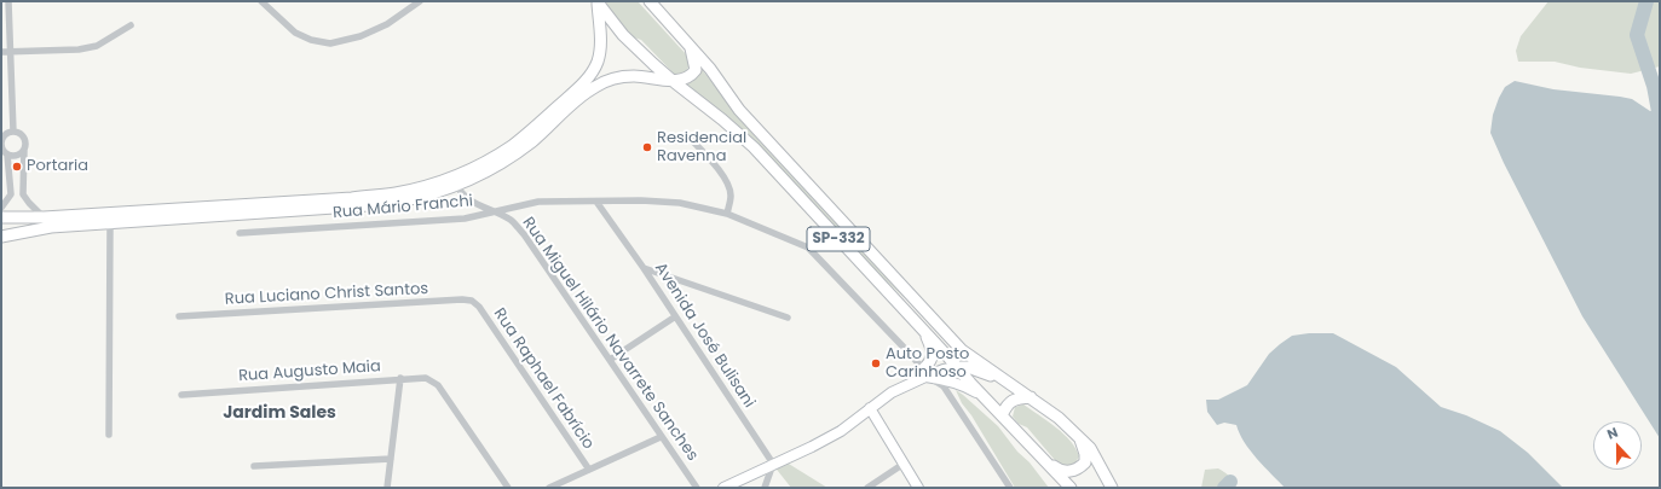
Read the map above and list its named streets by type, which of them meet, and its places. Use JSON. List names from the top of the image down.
{
  "streets": {
    "main road": ["SP-332"],
    "street": [
      "Rua Mário Franchi",
      "Rua Luciano Christ Santos",
      "Avenida José Bulisani",
      "Rua Miguel Hilário Navarrete Sanches",
      "Rua Augusto Maia",
      "Rua Raphael Fabrício"
    ]
  },
  "crossings": [
    ["Rua Mário Franchi", "Avenida José Bulisani"],
    ["Rua Mário Franchi", "Rua Miguel Hilário Navarrete Sanches"],
    ["Rua Luciano Christ Santos", "Rua Raphael Fabrício"]
  ],
  "districts": ["Jardim Sales"],
  "places": ["Residencial Ravenna", "Portaria", "Auto Posto Carinhoso"],
  "north": "top"
}
